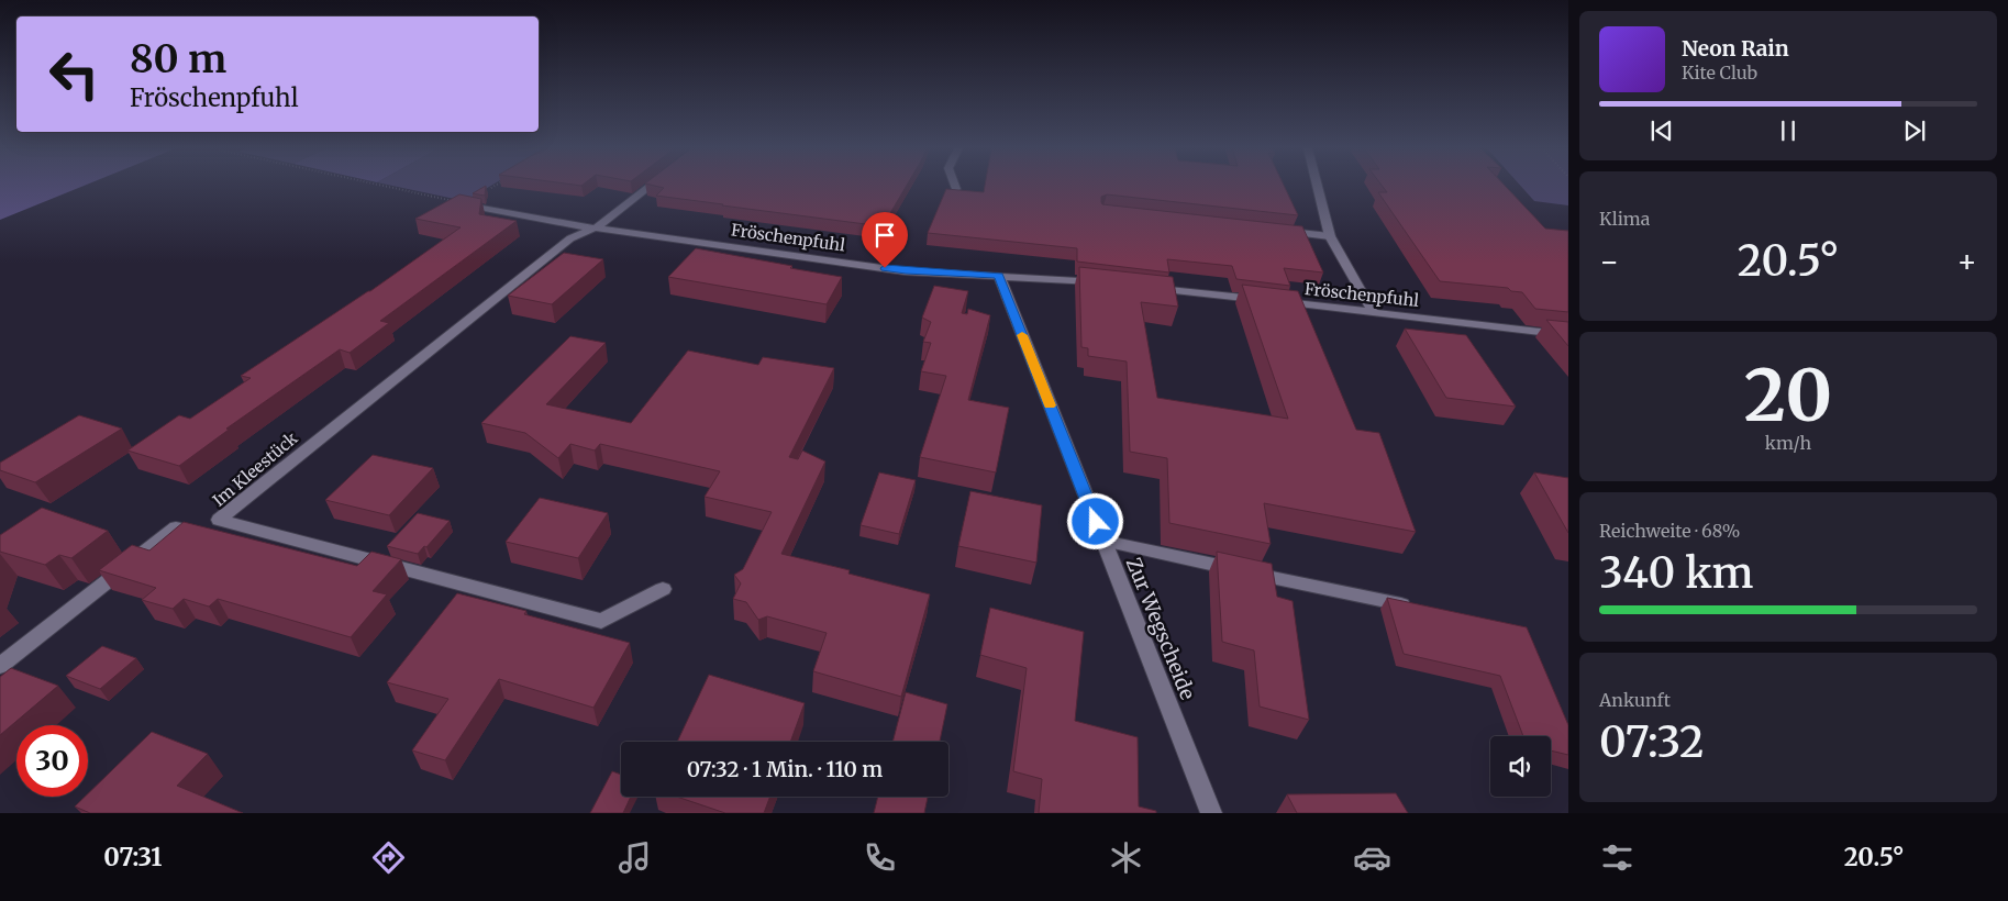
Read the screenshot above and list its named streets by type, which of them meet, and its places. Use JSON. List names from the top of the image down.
{
  "streets": {
    "street": ["Fröschenpfuhl", "Im Kleestück", "Zur Wegscheide"]
  },
  "crossings": [
    ["Fröschenpfuhl", "Im Kleestück"],
    ["Fröschenpfuhl", "Zur Wegscheide"]
  ],
  "page": {
    "turn": ["80 m", "Fröschenpfuhl"],
    "song": ["Neon Rain", "Kite Club"],
    "tile": [
      "Klima",
      ["20", "km/h"],
      ["Reichweite · 68%", "340 km"],
      ["Ankunft", "07:32"]
    ],
    "heat": ["−", "20.5°", "+"],
    "limit": "30",
    "trip": "07:32 · 1 Min. · 110 m",
    "tabs": ["07:31", "20.5°"]
  }
}
